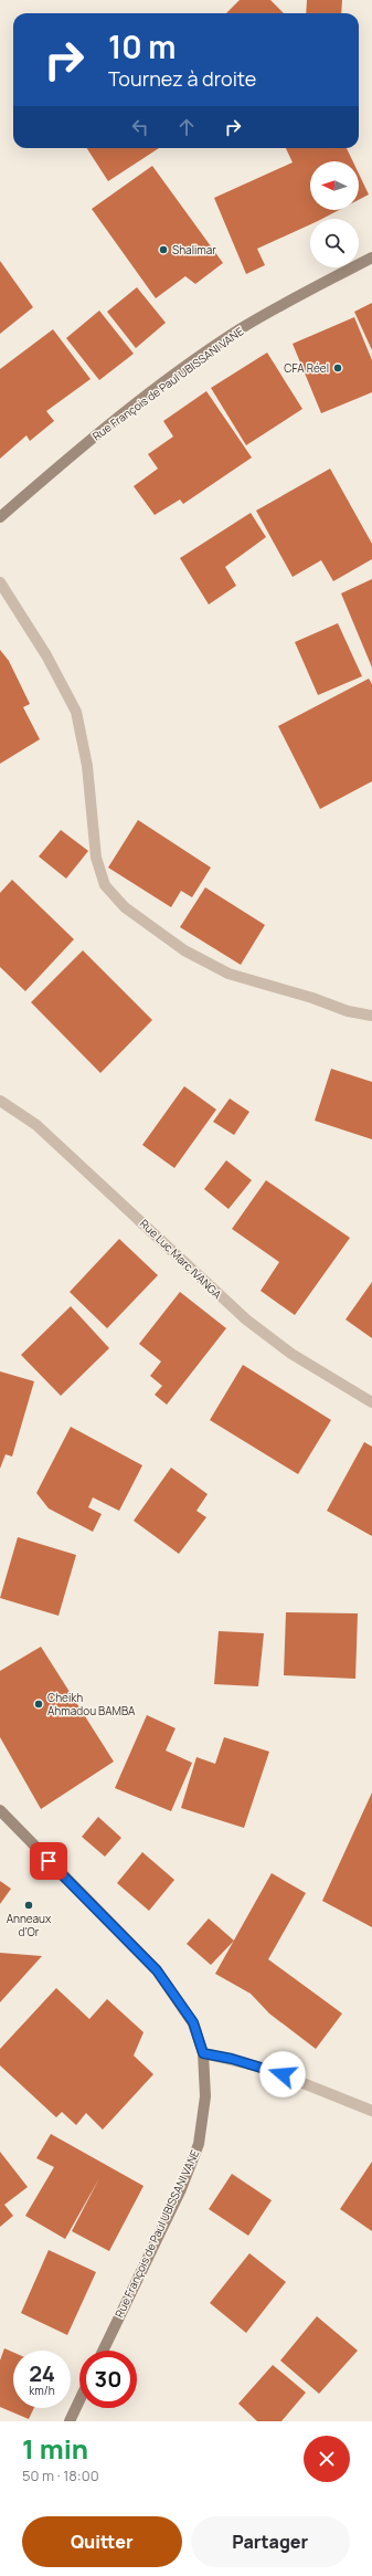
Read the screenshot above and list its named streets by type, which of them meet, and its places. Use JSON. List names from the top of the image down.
{
  "streets": {
    "street": ["Rue François de Paul UBISSANI VANE", "Rue Luc Marc IVANGA"]
  },
  "places": [
    "Shalimar",
    "CFA Réel",
    "Cheikh Ahmadou BAMBA",
    "Anneaux d'Or"
  ],
  "north": "left",
  "page": {
    "turn": ["10 m", "Tournez à droite"],
    "speed": "24 km/h",
    "limit": "30",
    "heading": ["1 min", "50 m · 18:00"],
    "buttons": ["Quitter", "Partager"]
  }
}
